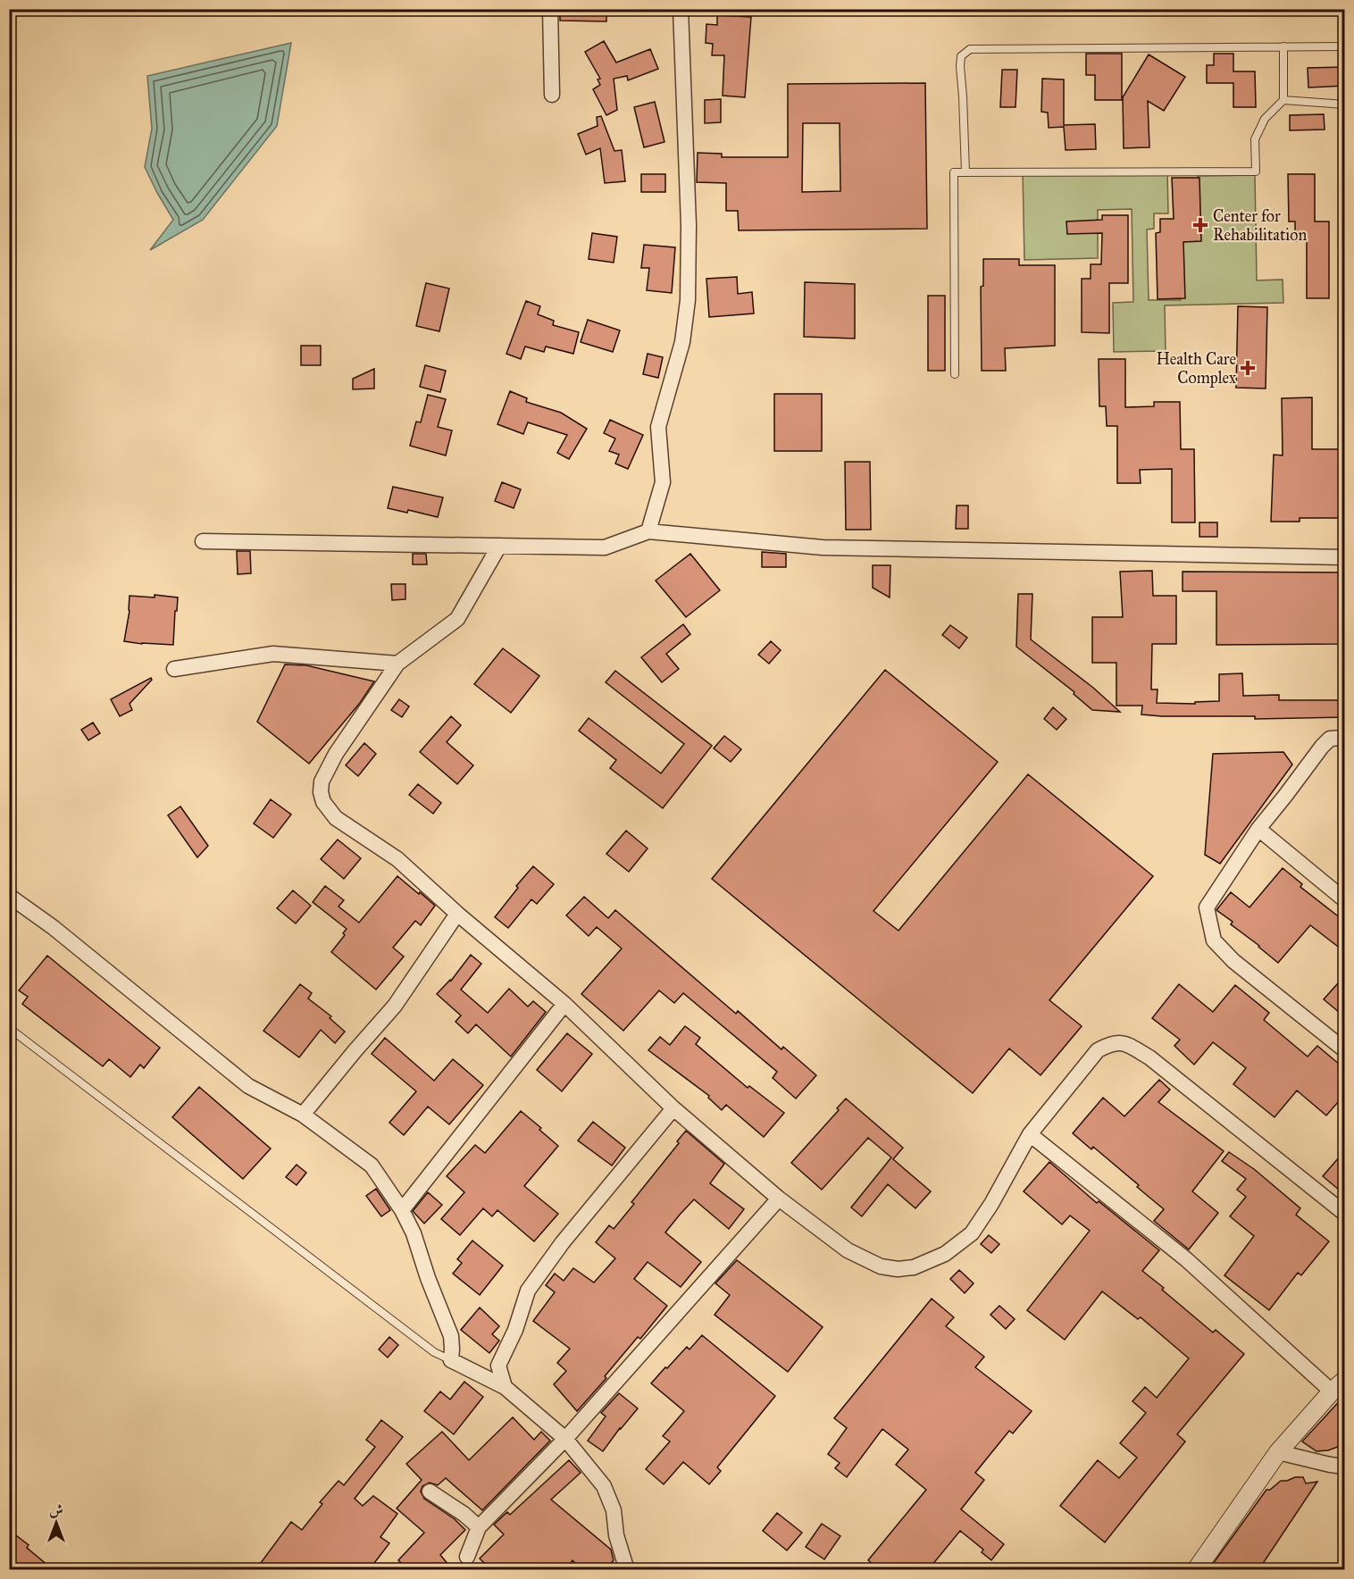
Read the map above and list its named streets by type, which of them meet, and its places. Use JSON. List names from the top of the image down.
{
  "places": {
    "health": ["Center for Rehabilitation", "Health Care Complex"]
  },
  "north": "top"
}
